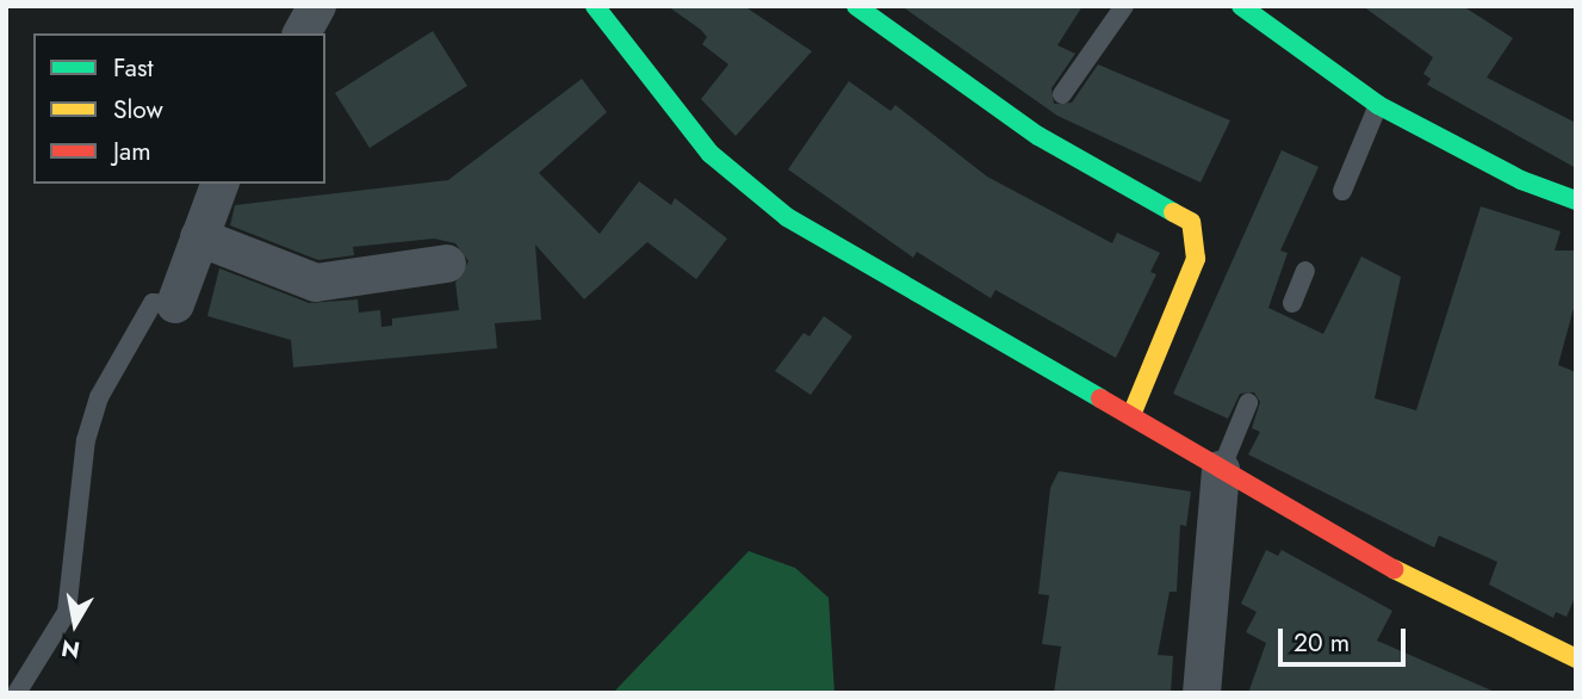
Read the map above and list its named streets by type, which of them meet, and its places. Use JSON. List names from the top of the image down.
{
  "legend": ["Fast", "Slow", "Jam"],
  "scale_bar": "20 m",
  "north": "bottom"
}
